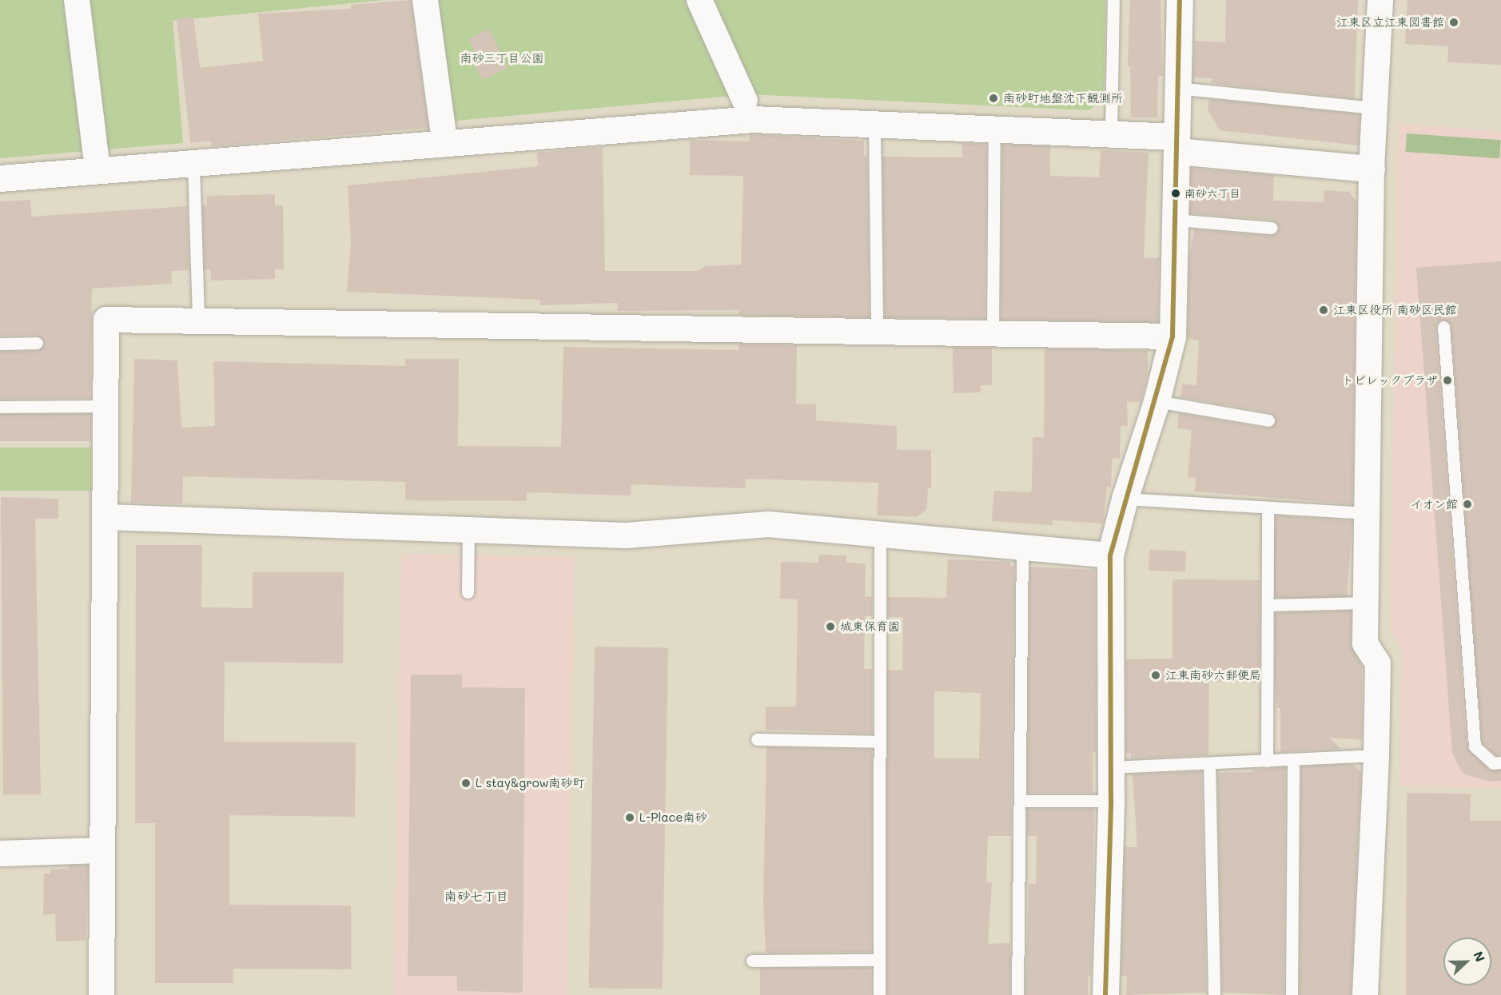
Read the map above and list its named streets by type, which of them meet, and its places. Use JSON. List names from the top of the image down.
{
  "districts": ["南砂七丁目"],
  "parks": ["南砂三丁目公園"],
  "places": [
    "江東区立江東図書館",
    "南砂町地盤沈下観測所",
    "南砂六丁目",
    "江東区役所 南砂区民館",
    "トピレックプラザ",
    "イオン館",
    "城東保育園",
    "江東南砂六郵便局",
    "L stay&grow南砂町",
    "L-Place南砂"
  ],
  "north": "right"
}
